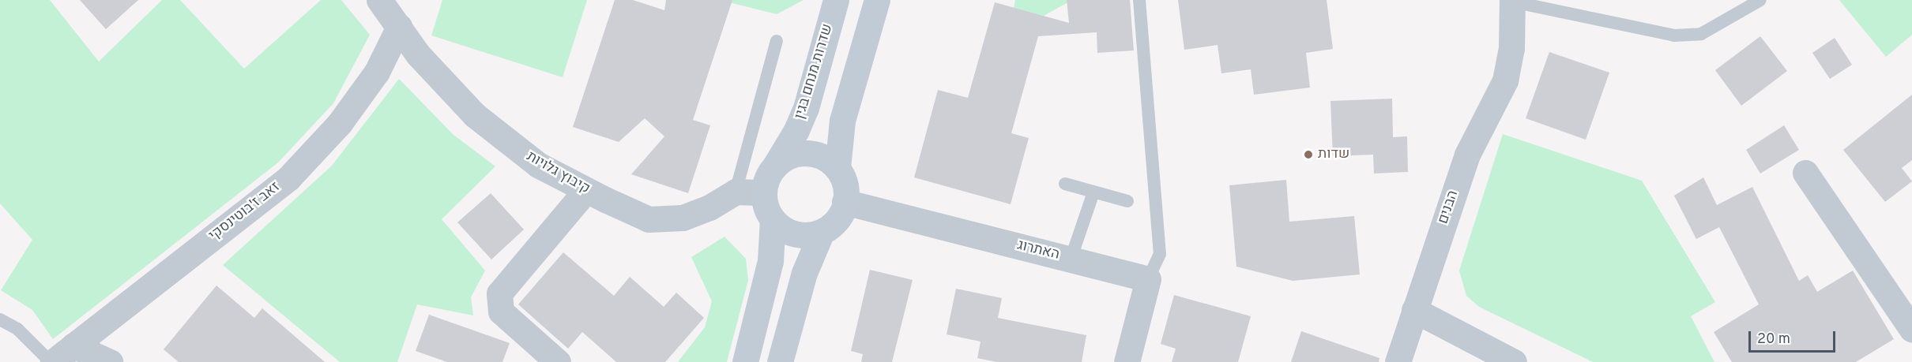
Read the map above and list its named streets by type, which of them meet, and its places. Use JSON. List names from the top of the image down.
{
  "streets": {
    "street": [
      "שדרות מנחם בגין",
      "קיבוץ גלויות",
      "הבנים",
      "זאב ז'בוטינסקי",
      "האתרוג"
    ]
  },
  "crossings": [
    ["שדרות מנחם בגין", "האתרוג"],
    ["קיבוץ גלויות", "זאב ז'בוטינסקי"]
  ],
  "places": ["שדות"],
  "scale_bar": "20 m"
}
